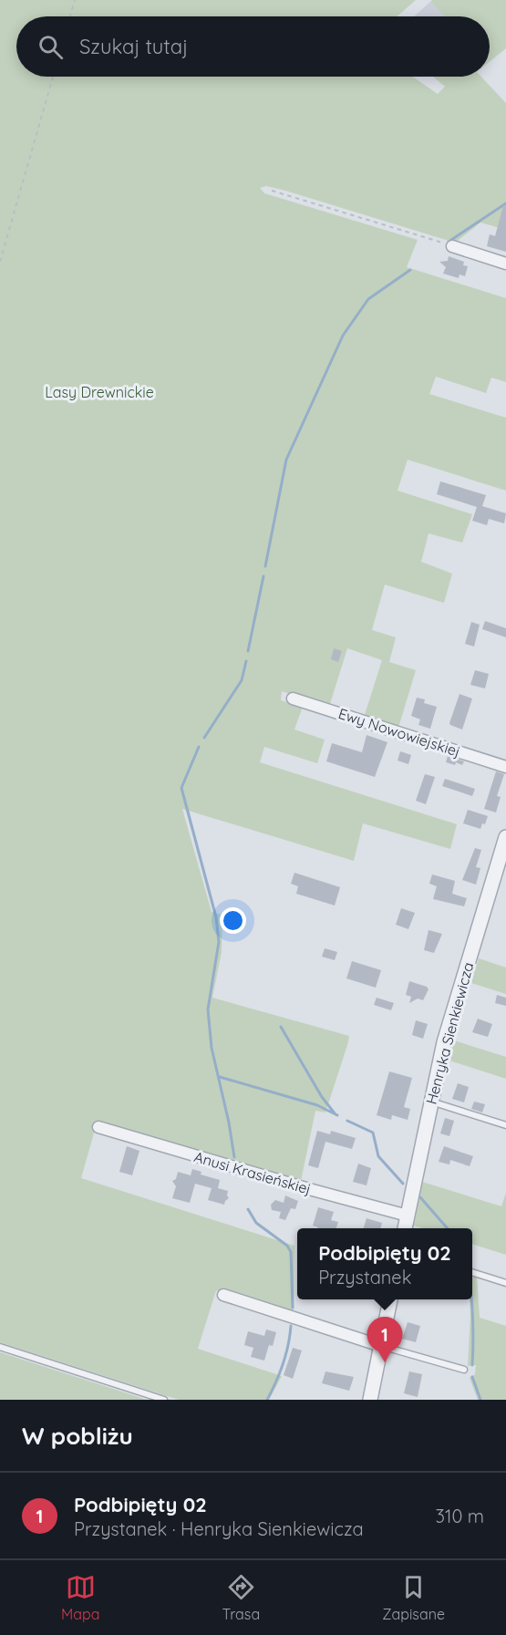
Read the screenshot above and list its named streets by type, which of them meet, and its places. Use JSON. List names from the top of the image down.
{
  "streets": {
    "street": ["Ewy Nowowiejskiej", "Henryka Sienkiewicza", "Anusi Krasieńskiej"]
  },
  "crossings": [
    ["Henryka Sienkiewicza", "Anusi Krasieńskiej"]
  ],
  "parks": ["Lasy Drewnickie"],
  "page": {
    "search": "Szukaj tutaj",
    "popup": ["Podbipięty 02", "Przystanek"],
    "pins": "1",
    "heading": "W pobliżu",
    "list": [
      {
        "mark": "1",
        "name": "Podbipięty 02",
        "note": "Przystanek · Henryka Sienkiewicza",
        "value": "310 m"
      }
    ],
    "nav": ["Mapa", "Trasa", "Zapisane"]
  }
}
